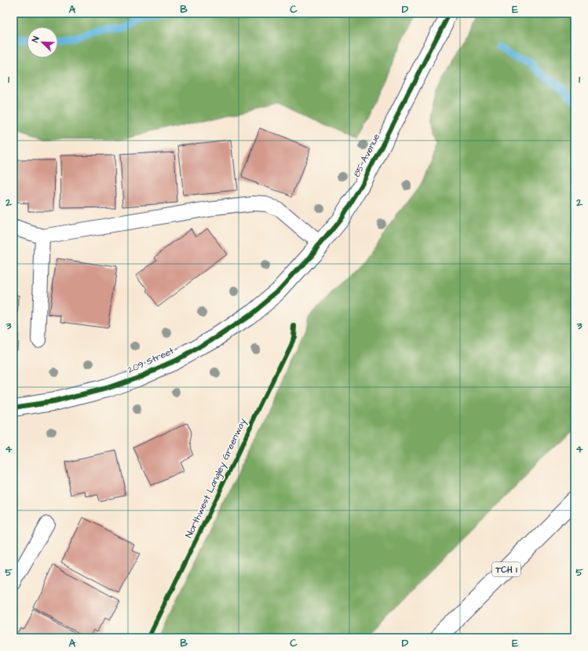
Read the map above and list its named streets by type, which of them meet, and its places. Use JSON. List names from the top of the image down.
{
  "streets": {
    "main road": ["85 Avenue", "209 Street", "TCH 1"],
    "cycle path": ["Northwest Langley Greenway"]
  },
  "crossings": [
    ["85 Avenue", "209 Street"]
  ],
  "north": "top left",
  "grid": {
    "columns": [
      "A",
      "B",
      "C",
      "D",
      "E"
    ],
    "rows": [
      "1",
      "2",
      "3",
      "4",
      "5"
    ]
  }
}
